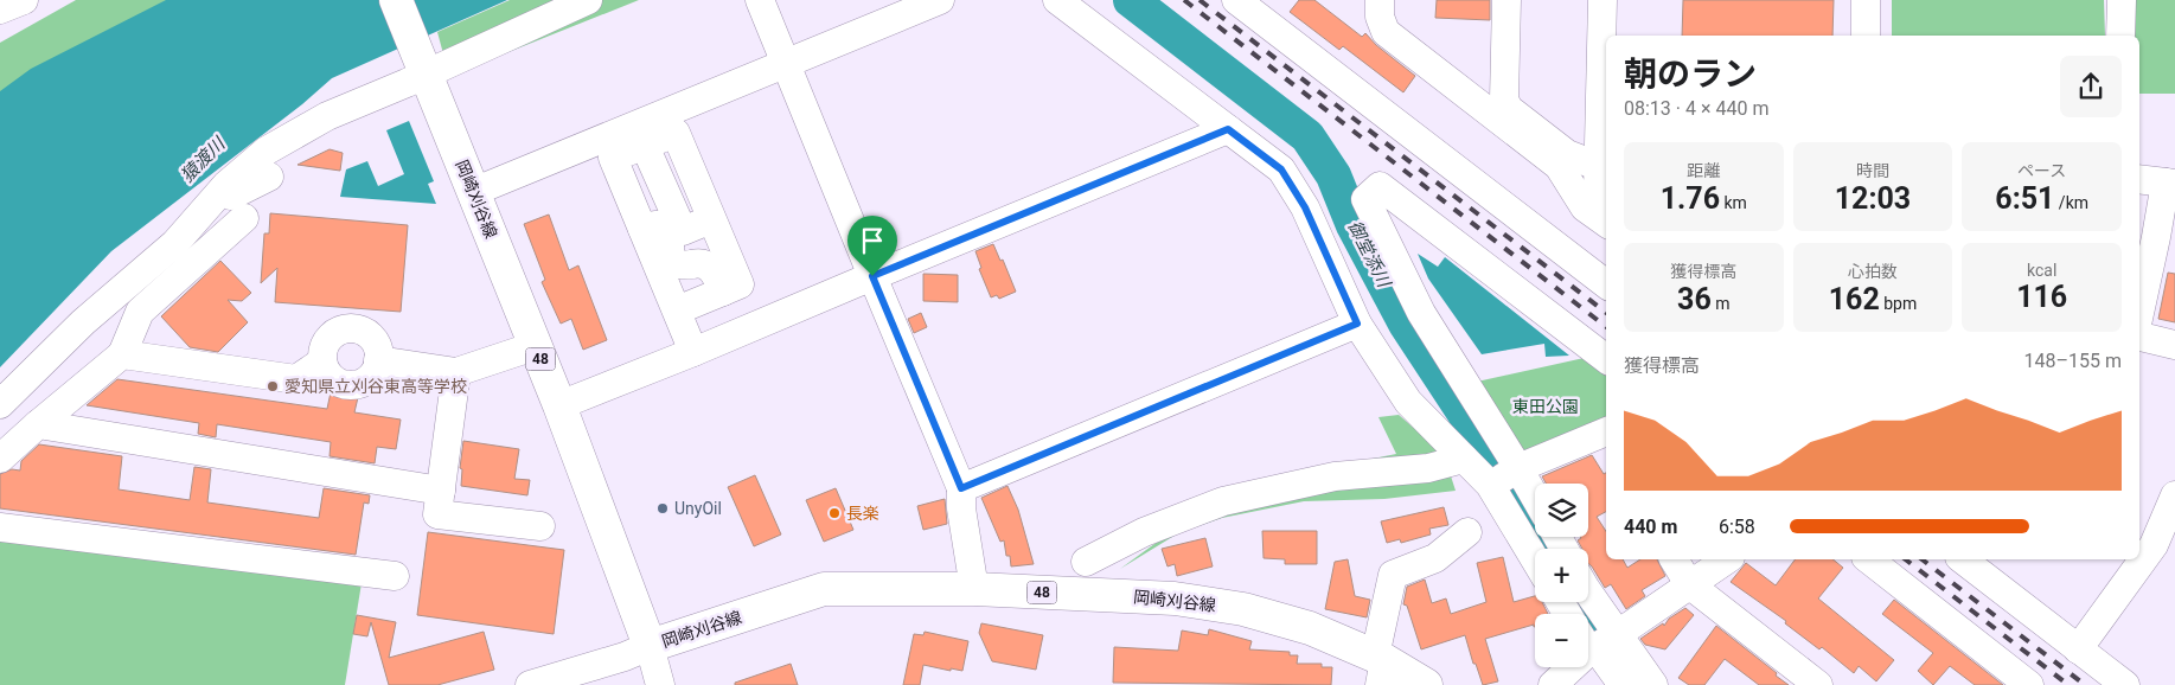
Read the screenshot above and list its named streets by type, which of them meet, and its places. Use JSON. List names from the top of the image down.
{
  "streets": {
    "main road": ["岡崎刈谷線", "48"]
  },
  "water": ["猿渡川", "御堂添川"],
  "parks": ["東田公園"],
  "places": ["愛知県立刈谷東高等学校", "UnyOil", "長楽"],
  "page": {
    "heading": ["朝のラン", "08:13 · 4 × 440 m"],
    "stats": [
      ["距離", "1.76 km"],
      ["時間", "12:03"],
      ["ペース", "6:51 /km"],
      ["獲得標高", "36 m"],
      ["心拍数", "162 bpm"],
      ["kcal", "116"]
    ],
    "chart": ["獲得標高", "148–155 m"],
    "map_buttons": ["+", "−"],
    "list": [
      {
        "name": "440 m",
        "note": "6:58"
      }
    ]
  }
}
